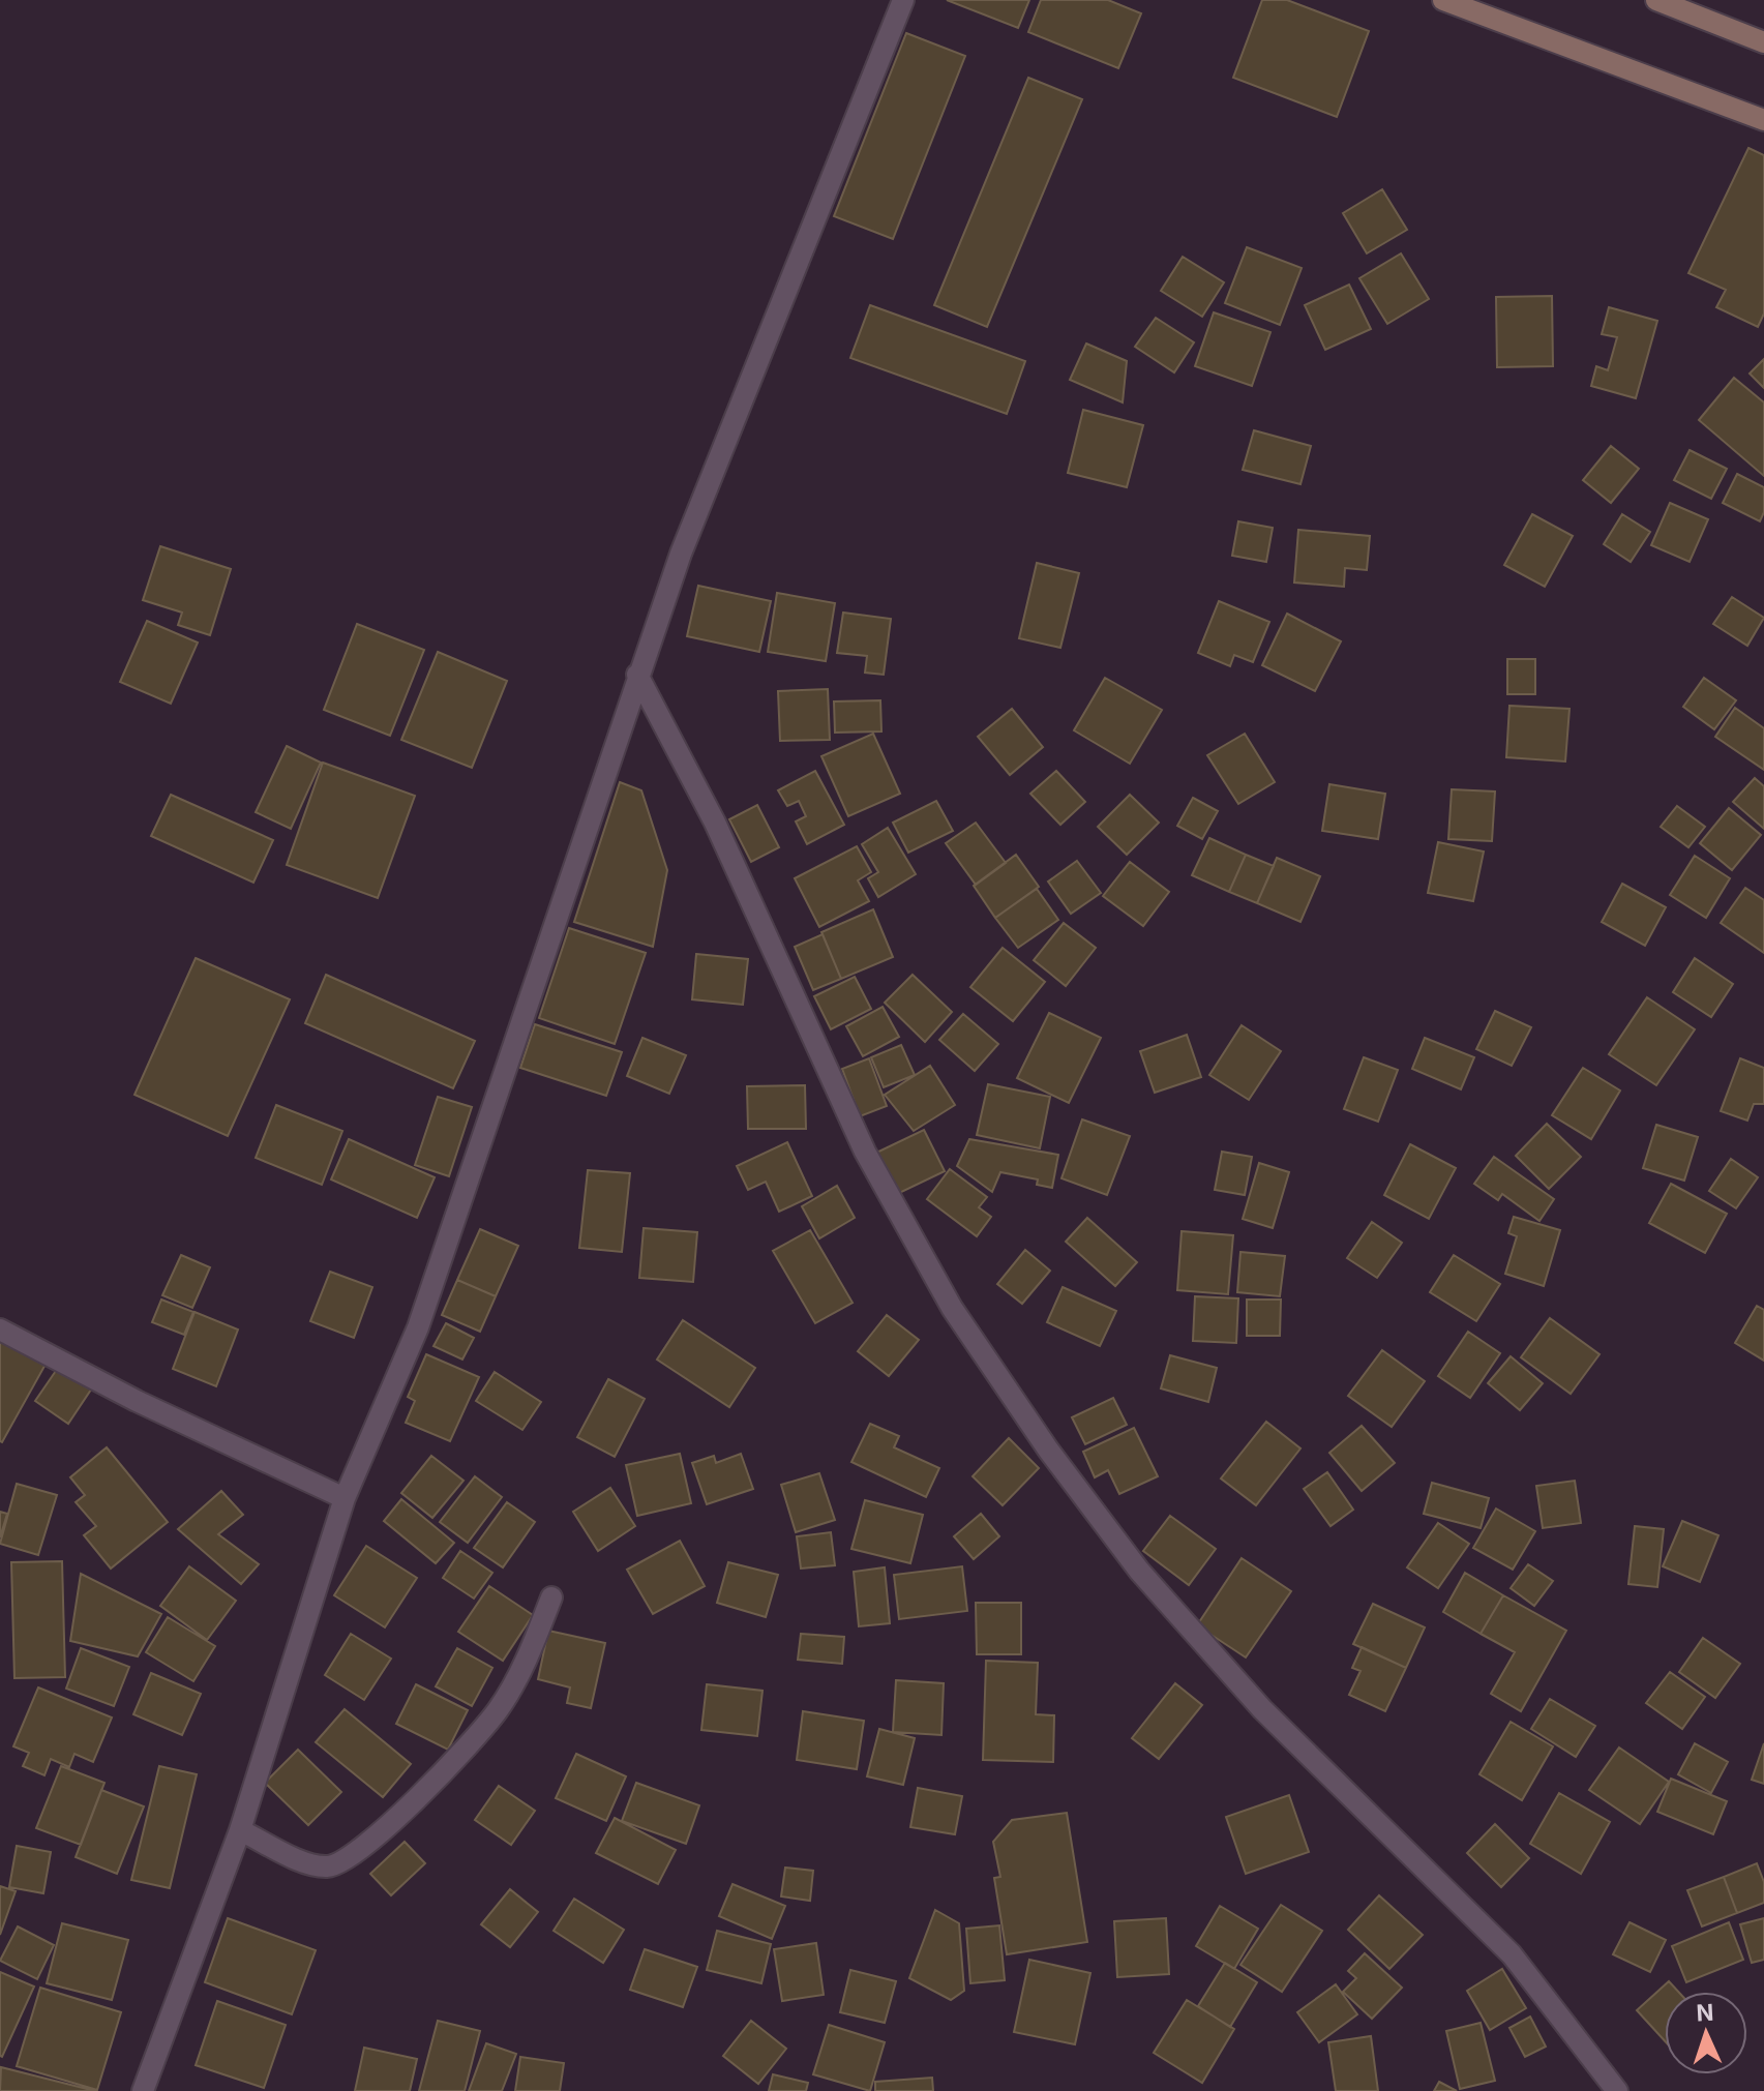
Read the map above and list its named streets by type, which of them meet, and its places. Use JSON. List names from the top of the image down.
{
  "north": "top"
}
